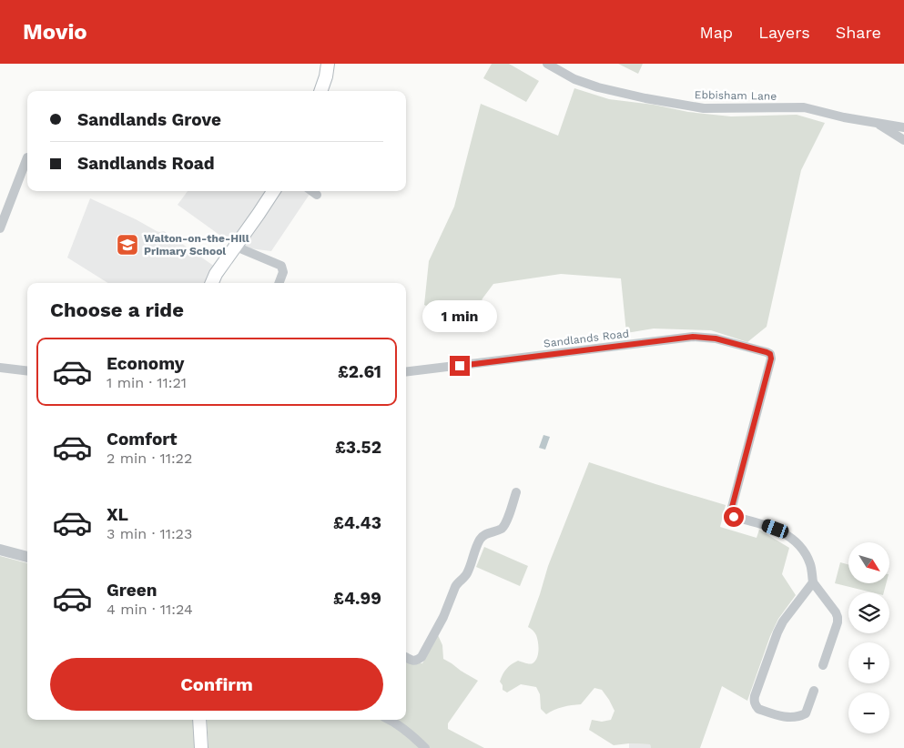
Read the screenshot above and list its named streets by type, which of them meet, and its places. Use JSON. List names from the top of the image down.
{
  "streets": {
    "street": ["Ebbisham Lane", "Sandlands Road"]
  },
  "places": {
    "school or university": ["Walton-on-the-Hill Primary School"]
  },
  "north": "bottom right",
  "page": {
    "header": "Movio",
    "nav": ["Map", "Layers", "Share"],
    "banner": ["Sandlands Grove", "Sandlands Road"],
    "heading": "Choose a ride",
    "bubble": "1 min",
    "list": [
      {
        "name": "Economy",
        "note": "1 min · 11:21",
        "value": "£2.61"
      },
      {
        "name": "Comfort",
        "note": "2 min · 11:22",
        "value": "£3.52"
      },
      {
        "name": "XL",
        "note": "3 min · 11:23",
        "value": "£4.43"
      },
      {
        "name": "Green",
        "note": "4 min · 11:24",
        "value": "£4.99"
      }
    ],
    "map_buttons": ["+", "−"],
    "buttons": "Confirm"
  }
}
